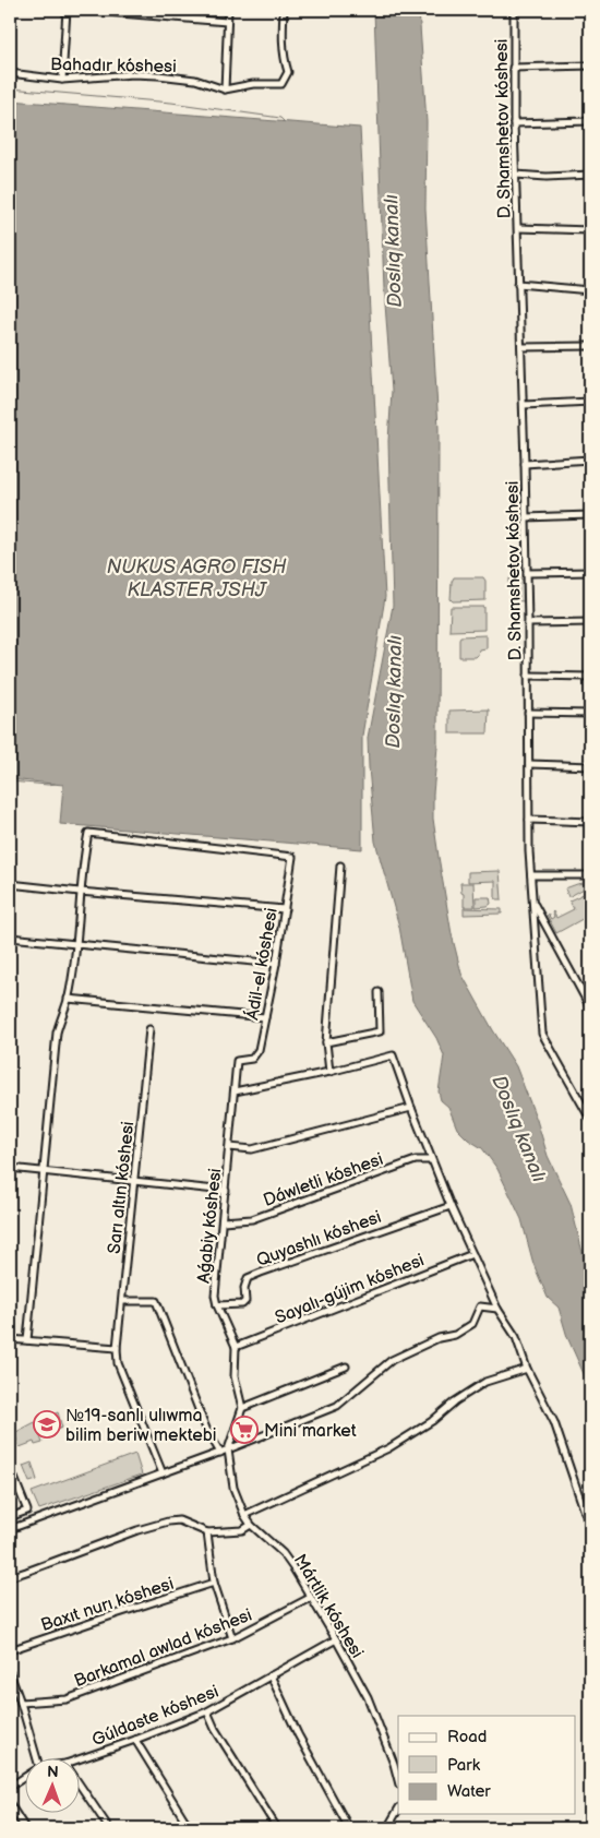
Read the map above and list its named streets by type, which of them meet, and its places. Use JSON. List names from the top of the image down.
{
  "streets": {
    "street": [
      "Bahadır kóshesi",
      "D. Shamshetov kóshesi",
      "Ádil-el kóshesi",
      "Dáwletli kóshesi",
      "Sarı altın kóshesi",
      "Aǵabiy kóshesi",
      "Quyashlı kóshesi",
      "Sayalı-gújim kóshesi",
      "Baxıt nurı kóshesi",
      "Mártlik kóshesi",
      "Barkamal awlad kóshesi",
      "Gúldaste kóshesi"
    ]
  },
  "crossings": [
    ["Ádil-el kóshesi", "Aǵabiy kóshesi"],
    ["Dáwletli kóshesi", "Aǵabiy kóshesi"],
    ["Aǵabiy kóshesi", "Quyashlı kóshesi"],
    ["Aǵabiy kóshesi", "Sayalı-gújim kóshesi"],
    ["Mártlik kóshesi", "Barkamal awlad kóshesi"],
    ["Mártlik kóshesi", "Gúldaste kóshesi"]
  ],
  "water": ["Doslıq kanalı", "NUKUS AGRO FISH KLASTER JSHJ"],
  "places": {
    "school or university": ["№19-sanlı ulıwma bilim beriw mektebi"],
    "supermarket": ["Mini market"]
  },
  "legend": ["Road", "Park", "Water"],
  "north": "top"
}
